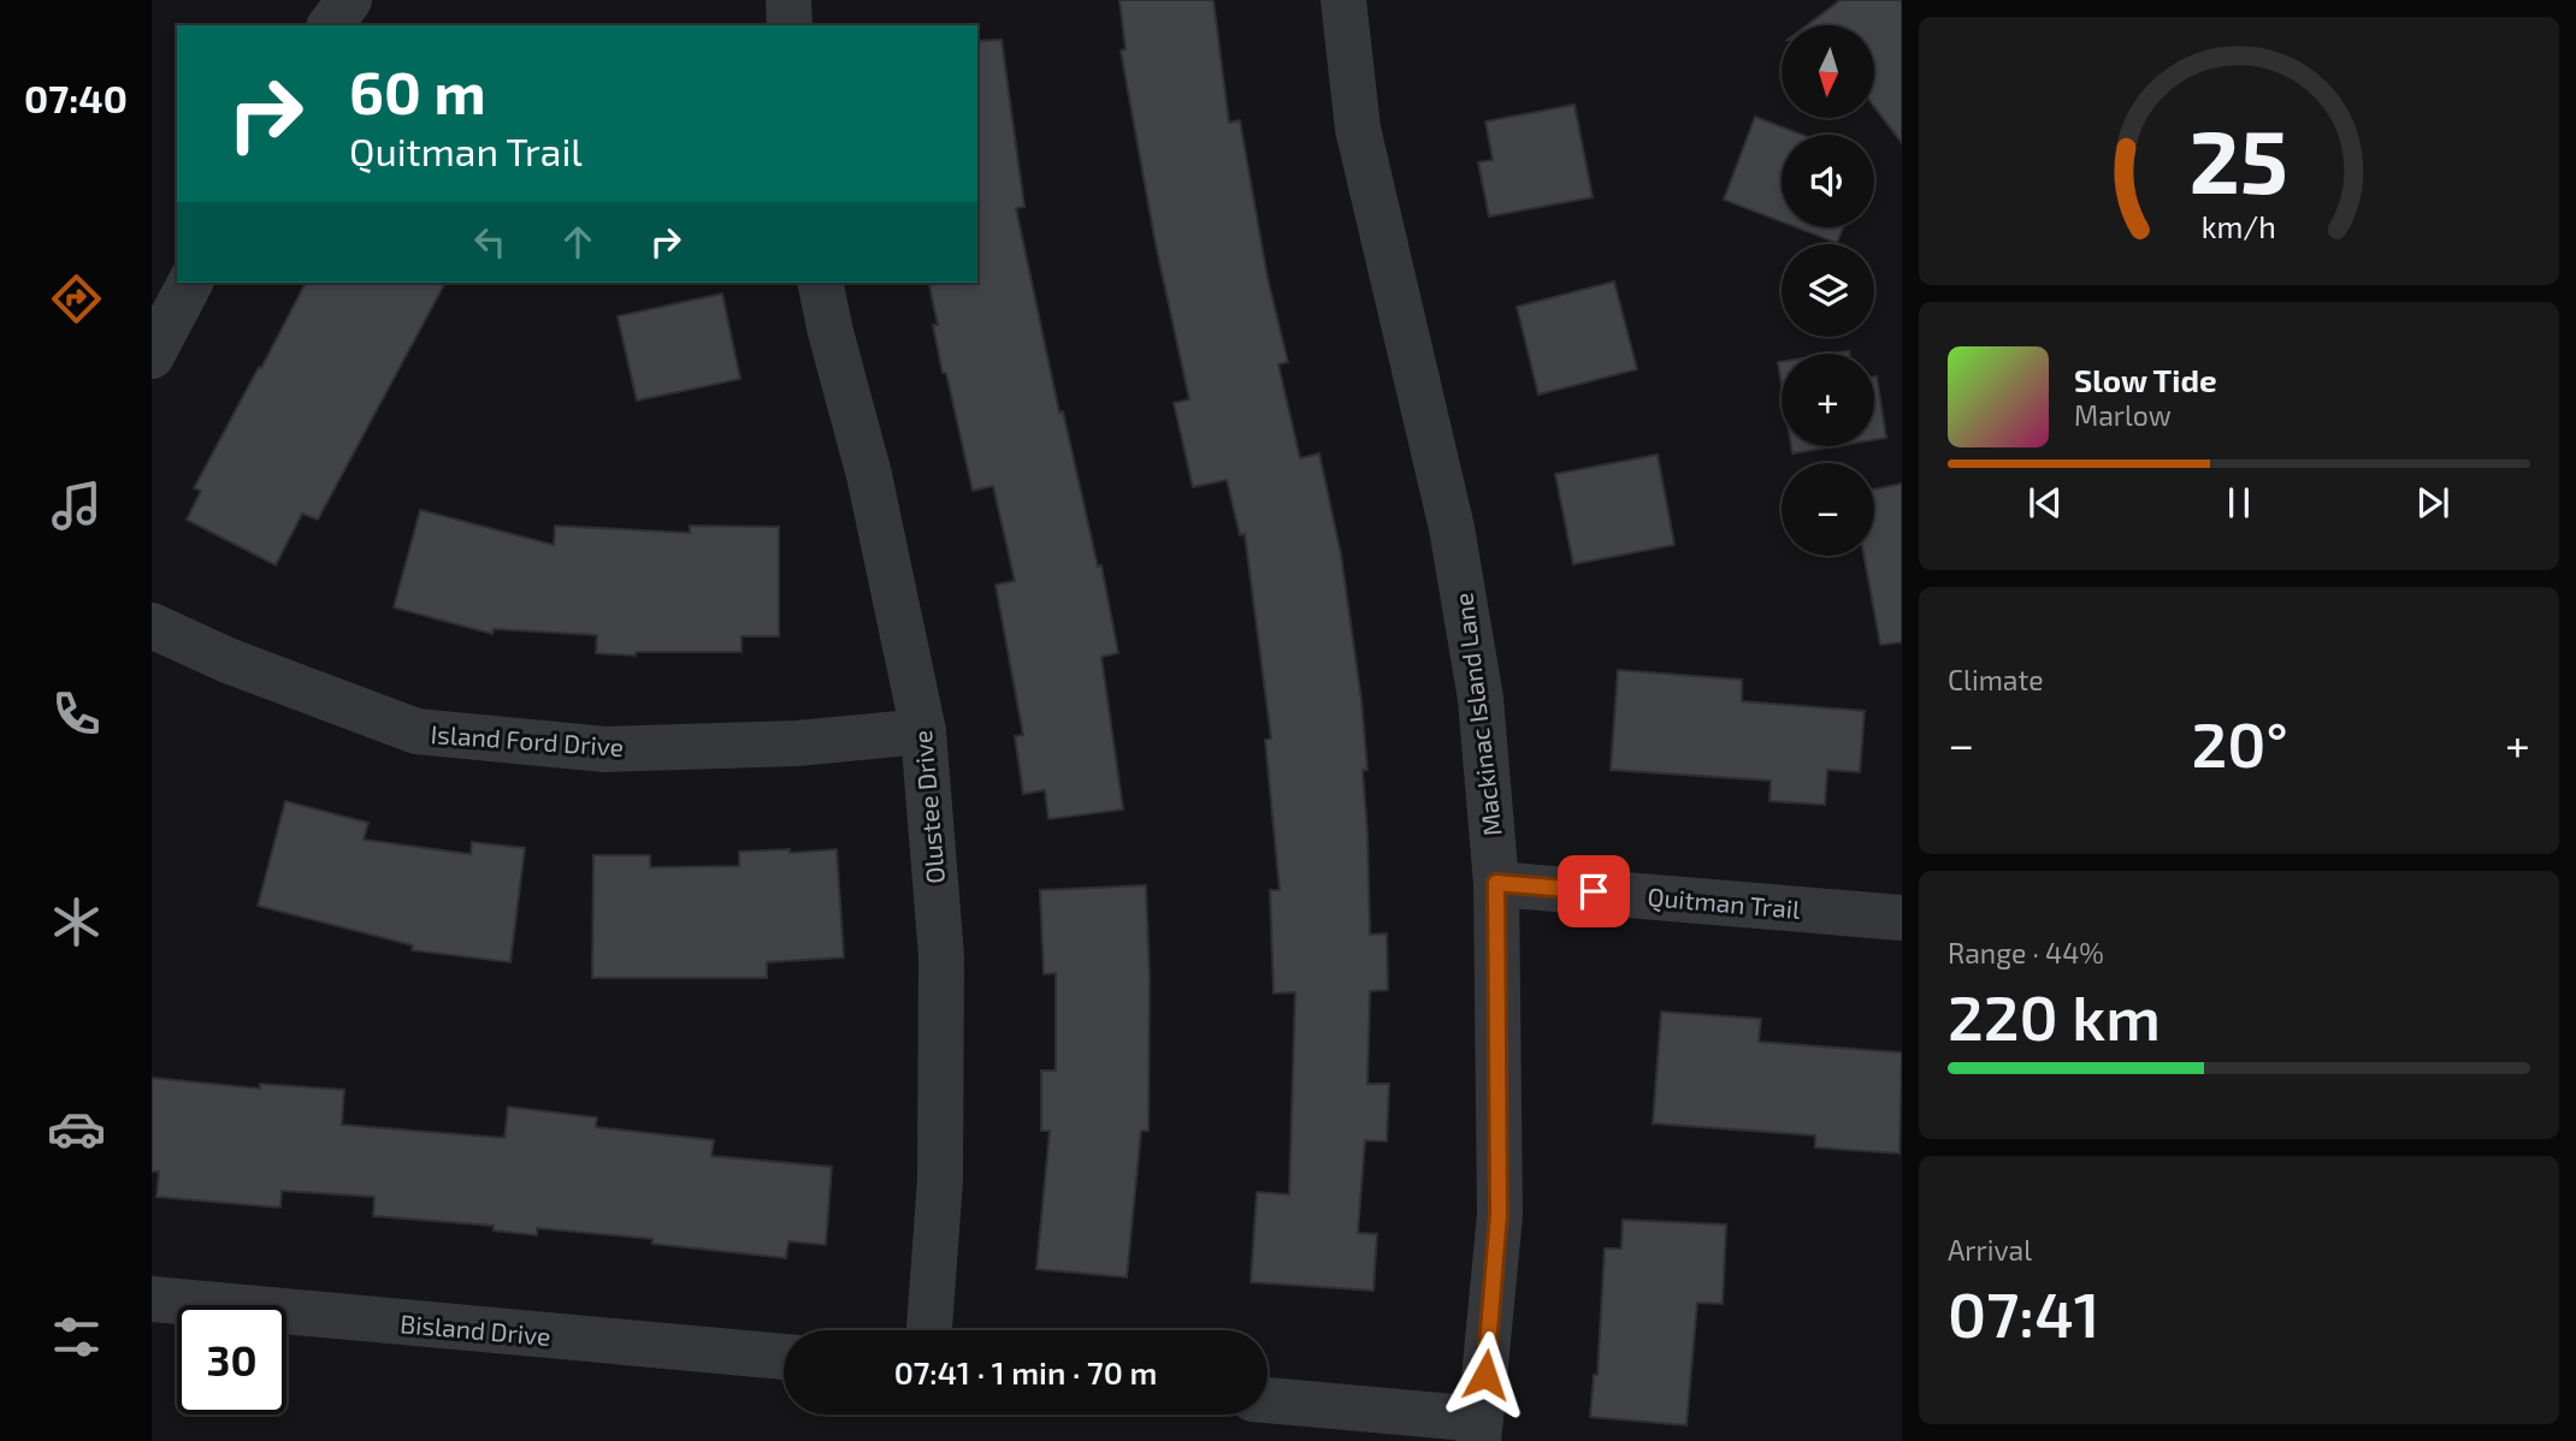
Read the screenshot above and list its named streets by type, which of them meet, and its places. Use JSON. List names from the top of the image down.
{
  "streets": {
    "street": [
      "Mackinac Island Lane",
      "Island Ford Drive",
      "Olustee Drive",
      "Quitman Trail",
      "Bisland Drive"
    ]
  },
  "crossings": [
    ["Mackinac Island Lane", "Quitman Trail"],
    ["Island Ford Drive", "Olustee Drive"]
  ],
  "north": "bottom",
  "page": {
    "tabs": "07:40",
    "map_buttons": ["+", "−"],
    "turn": ["60 m", "Quitman Trail"],
    "song": ["Slow Tide", "Marlow"],
    "tile": [
      "Climate",
      ["Range · 44%", "220 km"],
      ["Arrival", "07:41"]
    ],
    "heat": ["−", "20°", "+"],
    "limit": "30",
    "trip": "07:41 · 1 min · 70 m",
    "gauge": ["25", "km/h"]
  }
}
